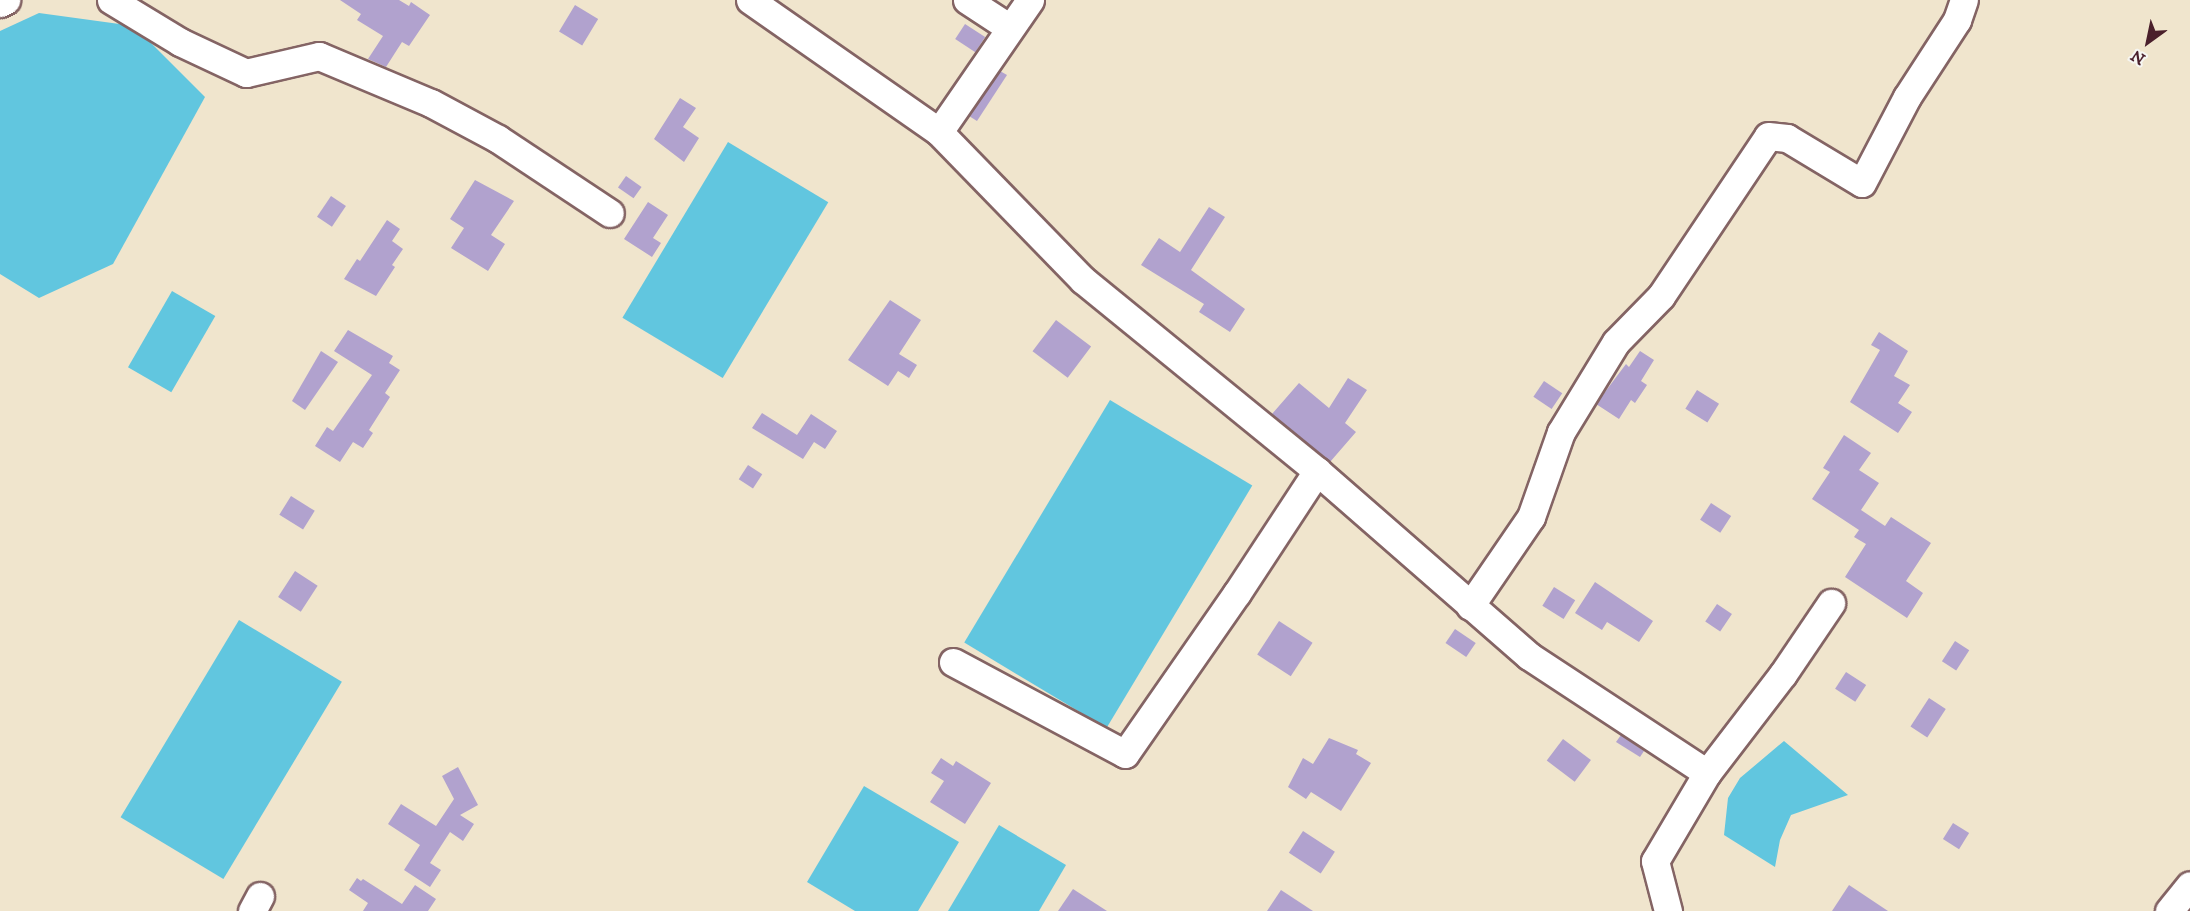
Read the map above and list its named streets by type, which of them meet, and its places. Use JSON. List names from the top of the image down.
{
  "north": "bottom left"
}
